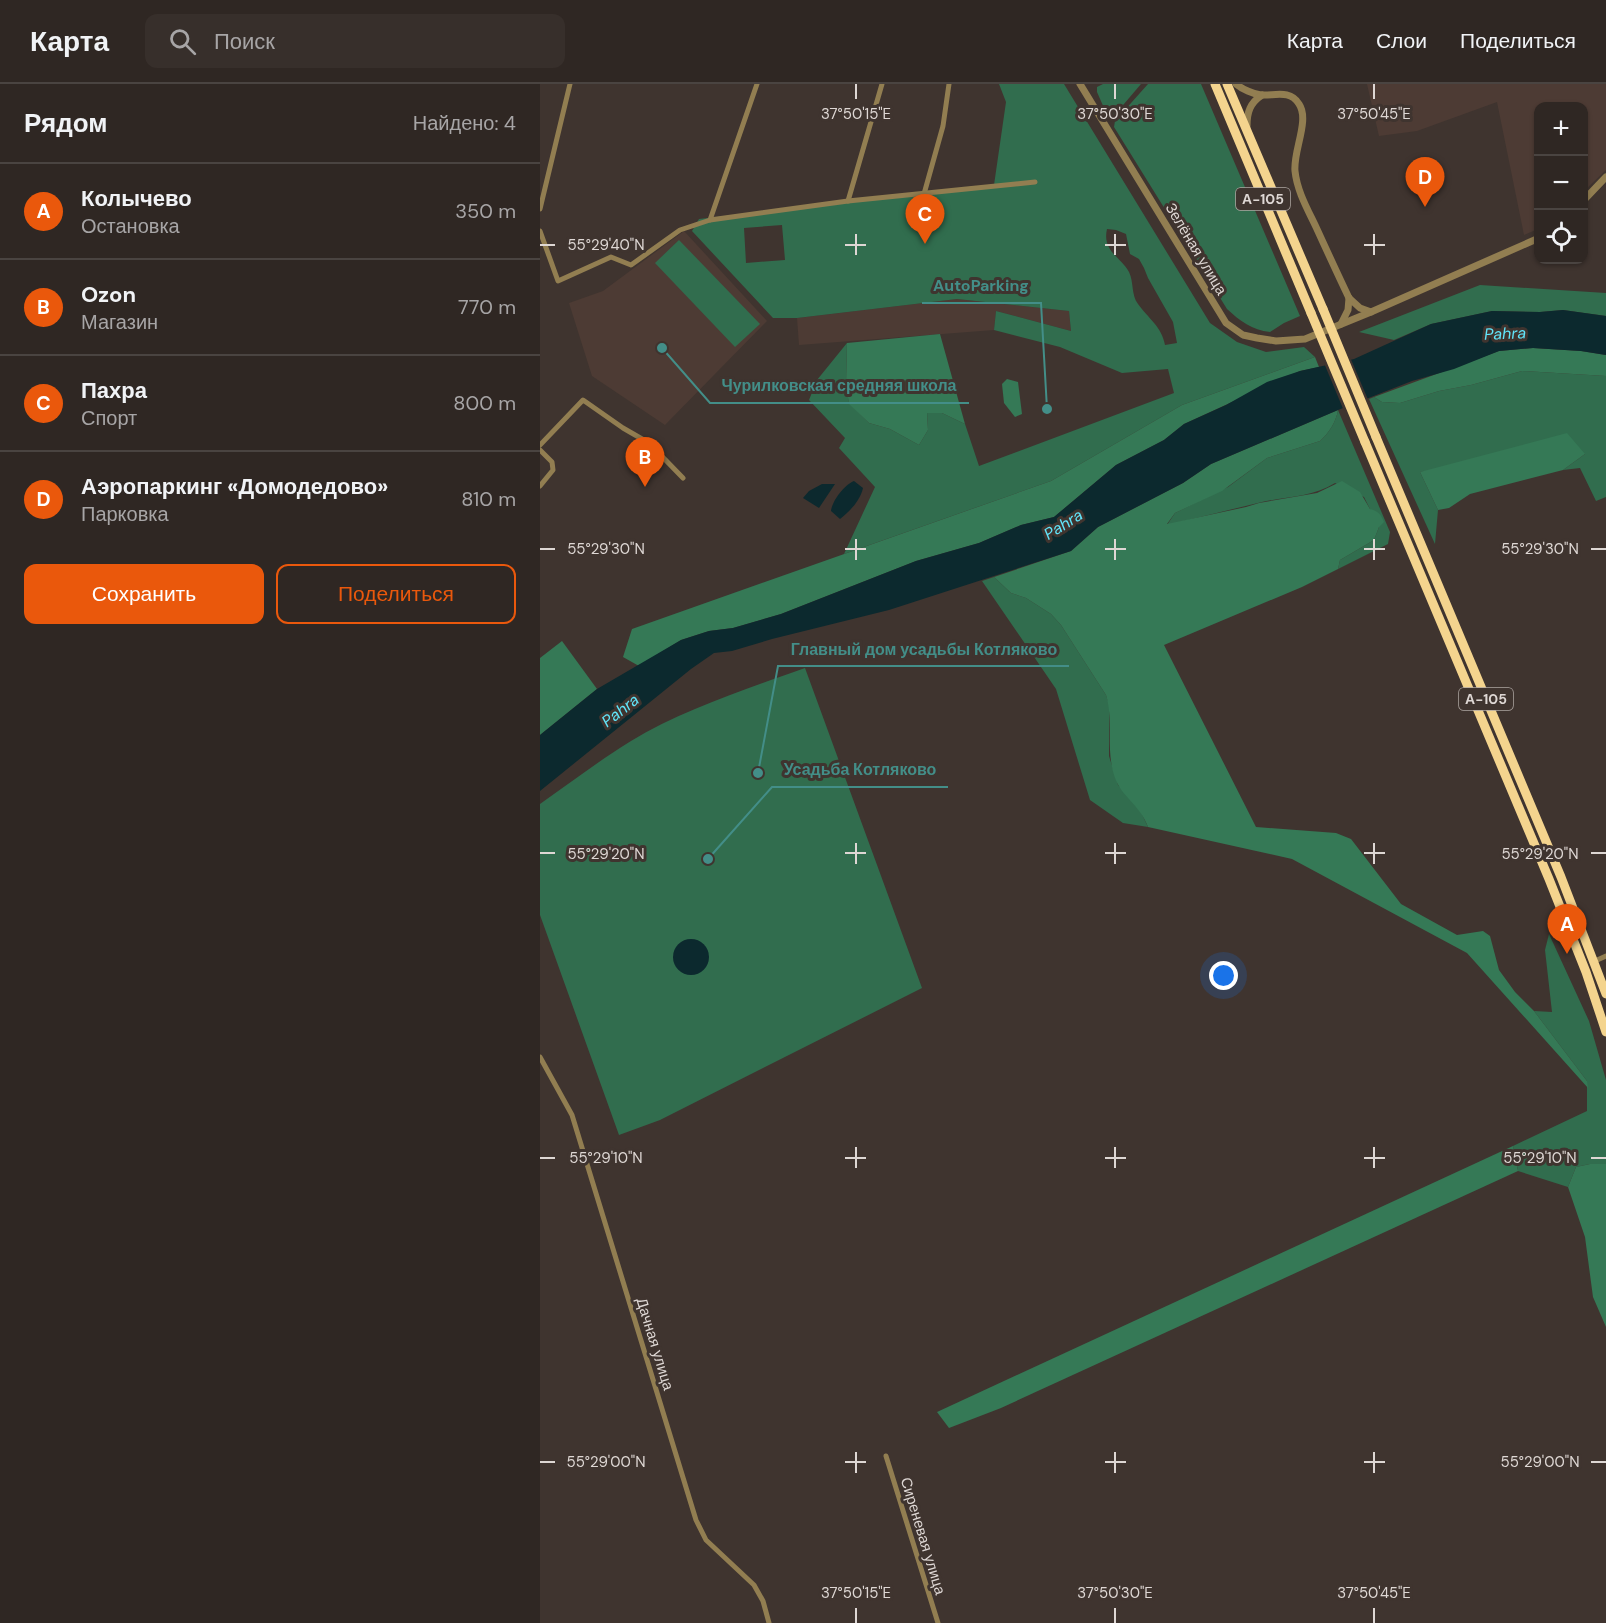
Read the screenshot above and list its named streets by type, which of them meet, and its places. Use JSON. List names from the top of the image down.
{
  "streets": {
    "highway": ["А-105"],
    "street": ["Зелёная улица", "Дачная улица", "Сиреневая улица"]
  },
  "water": ["Pahra"],
  "places": [
    "Чурилковская средняя школа",
    "AutoParking",
    "Главный дом усадьбы Котляково",
    "Усадьба Котляково"
  ],
  "page": {
    "header": "Карта",
    "search": "Поиск",
    "nav": ["Карта", "Слои", "Поделиться"],
    "heading": ["Рядом", "Найдено: 4"],
    "map_buttons": ["+", "−"],
    "pins": [
      "D",
      "C",
      "B",
      "A"
    ],
    "list": [
      {
        "mark": "A",
        "name": "Колычево",
        "note": "Остановка",
        "value": "350 m"
      },
      {
        "mark": "B",
        "name": "Ozon",
        "note": "Магазин",
        "value": "770 m"
      },
      {
        "mark": "C",
        "name": "Пахра",
        "note": "Спорт",
        "value": "800 m"
      },
      {
        "mark": "D",
        "name": "Аэропаркинг «Домодедово»",
        "note": "Парковка",
        "value": "810 m"
      }
    ],
    "buttons": ["Сохранить", "Поделиться"]
  },
  "coordinates": [
    "37°50'15\"E",
    "37°50'30\"E",
    "37°50'45\"E",
    "55°29'40\"N",
    "55°29'30\"N",
    "55°29'20\"N",
    "55°29'10\"N",
    "55°29'00\"N"
  ]
}
